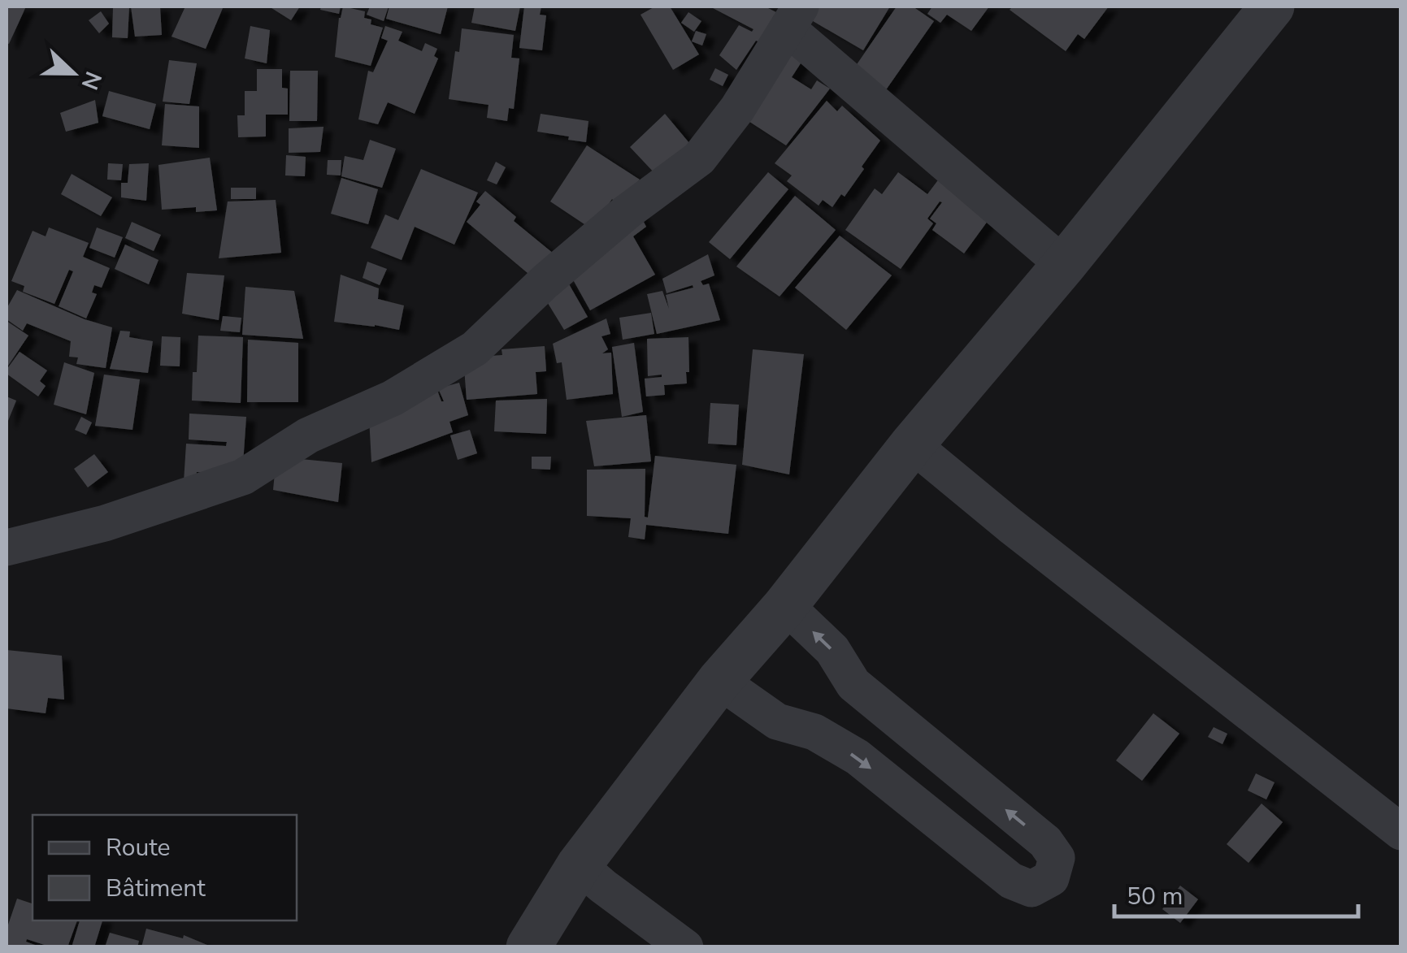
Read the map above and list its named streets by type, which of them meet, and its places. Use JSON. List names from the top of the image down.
{
  "legend": ["Route", "Bâtiment"],
  "scale_bar": "50 m",
  "north": "right"
}
